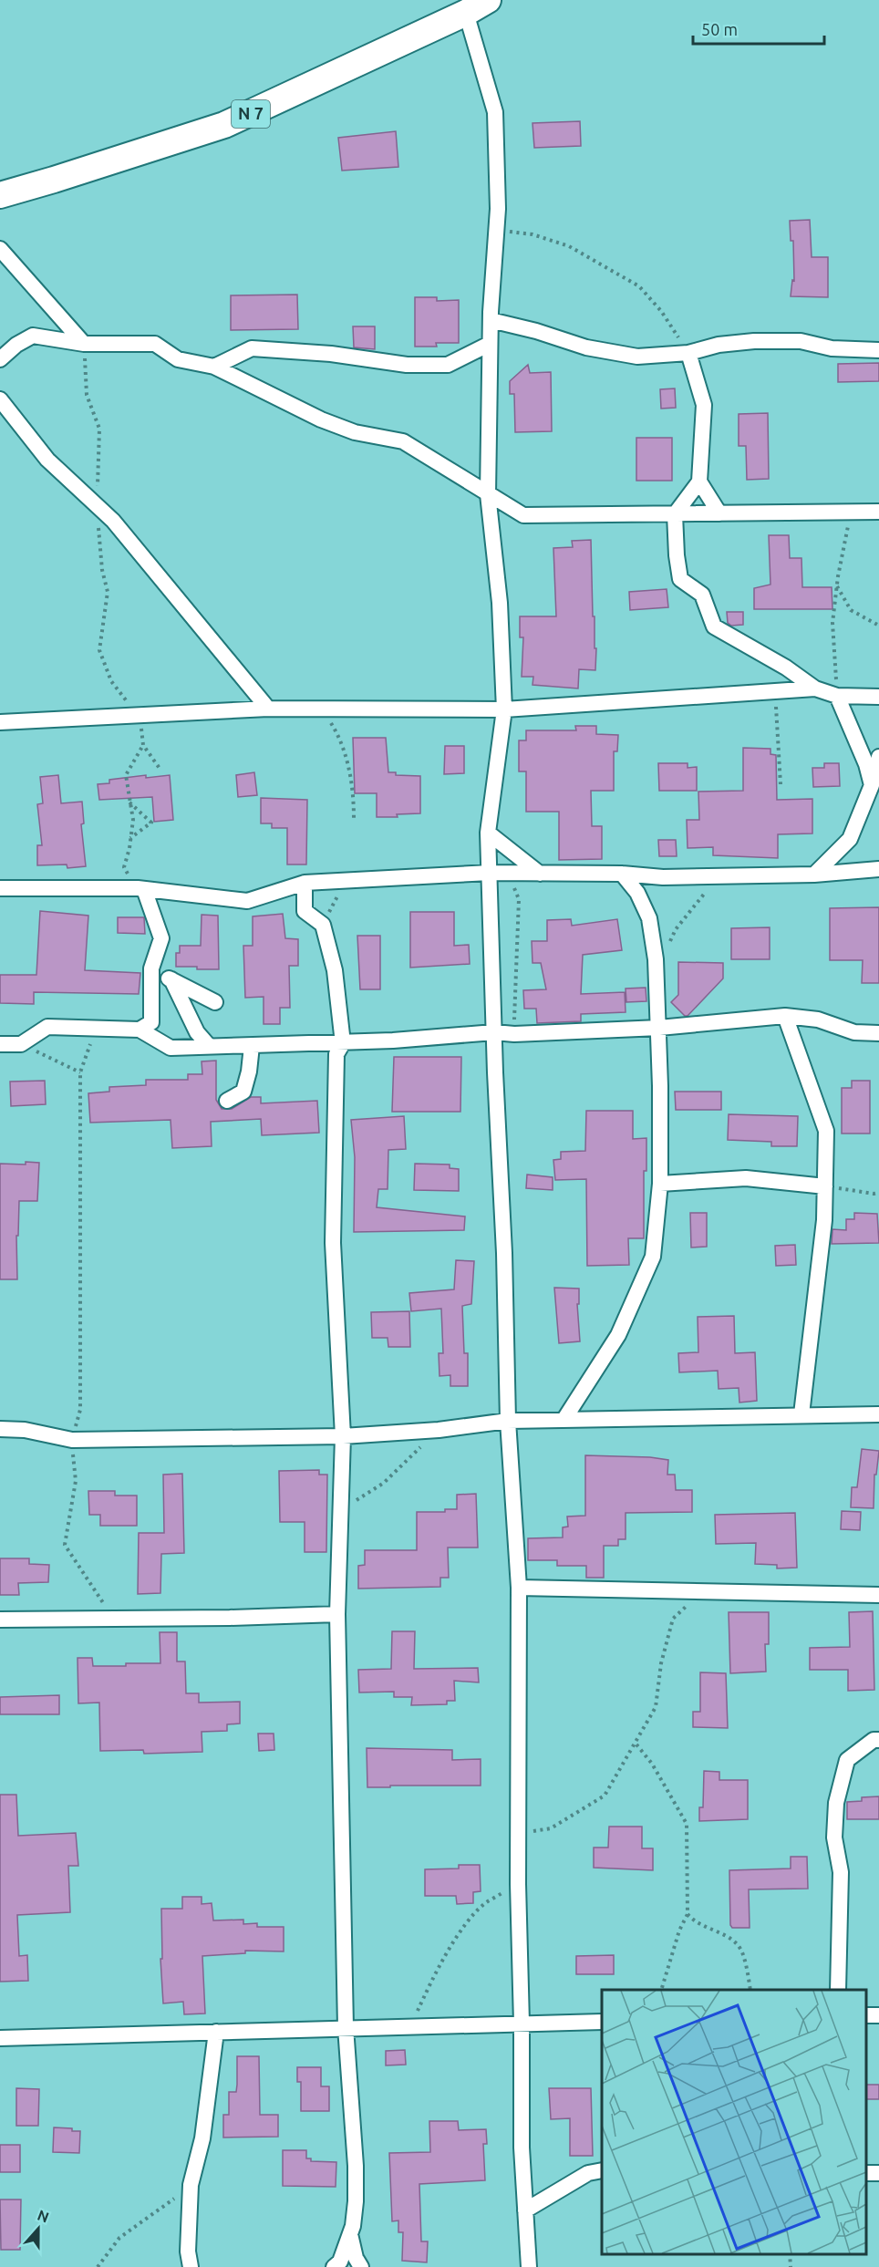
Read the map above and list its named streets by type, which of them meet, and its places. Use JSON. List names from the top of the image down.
{
  "streets": {
    "highway": ["N 7"]
  },
  "scale_bar": "50 m",
  "north": "top"
}
